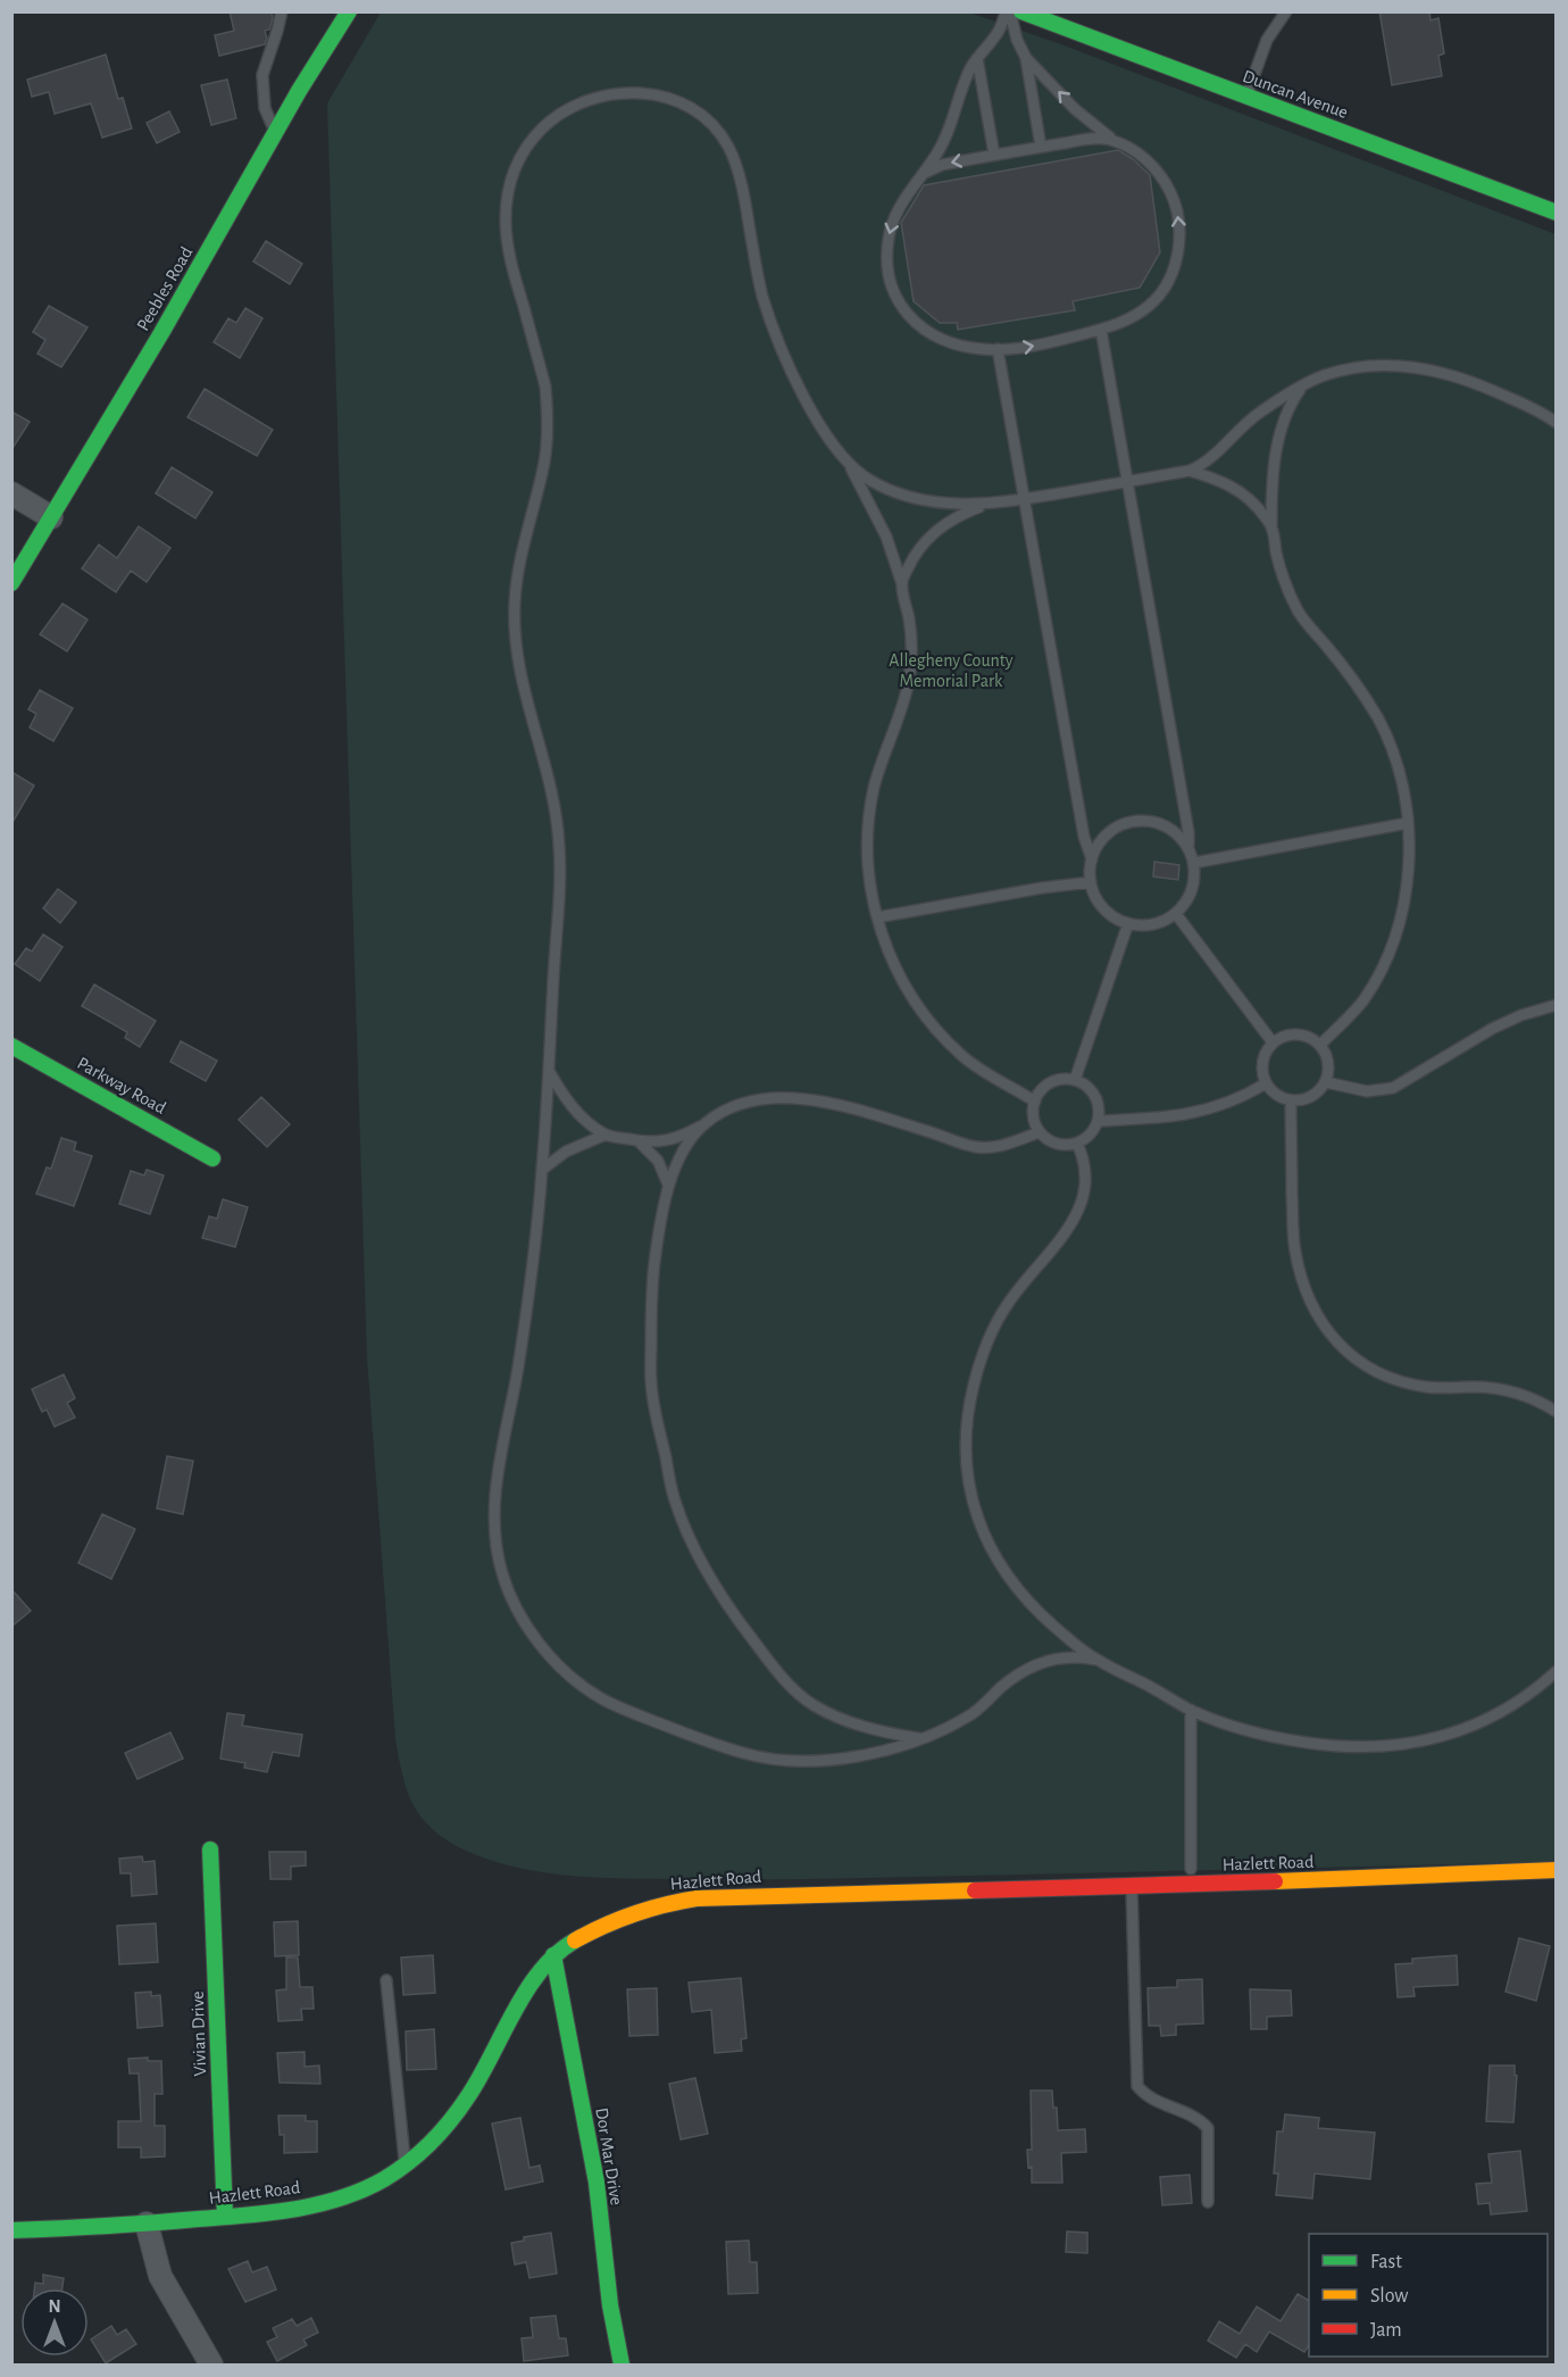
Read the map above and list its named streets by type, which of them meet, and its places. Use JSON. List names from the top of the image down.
{
  "streets": {
    "street": [
      "Duncan Avenue",
      "Peebles Road",
      "Parkway Road",
      "Hazlett Road",
      "Vivian Drive",
      "Dor Mar Drive"
    ]
  },
  "crossings": [
    ["Hazlett Road", "Vivian Drive"],
    ["Hazlett Road", "Dor Mar Drive"]
  ],
  "parks": ["Allegheny County Memorial Park"],
  "legend": ["Fast", "Slow", "Jam"],
  "north": "top"
}
